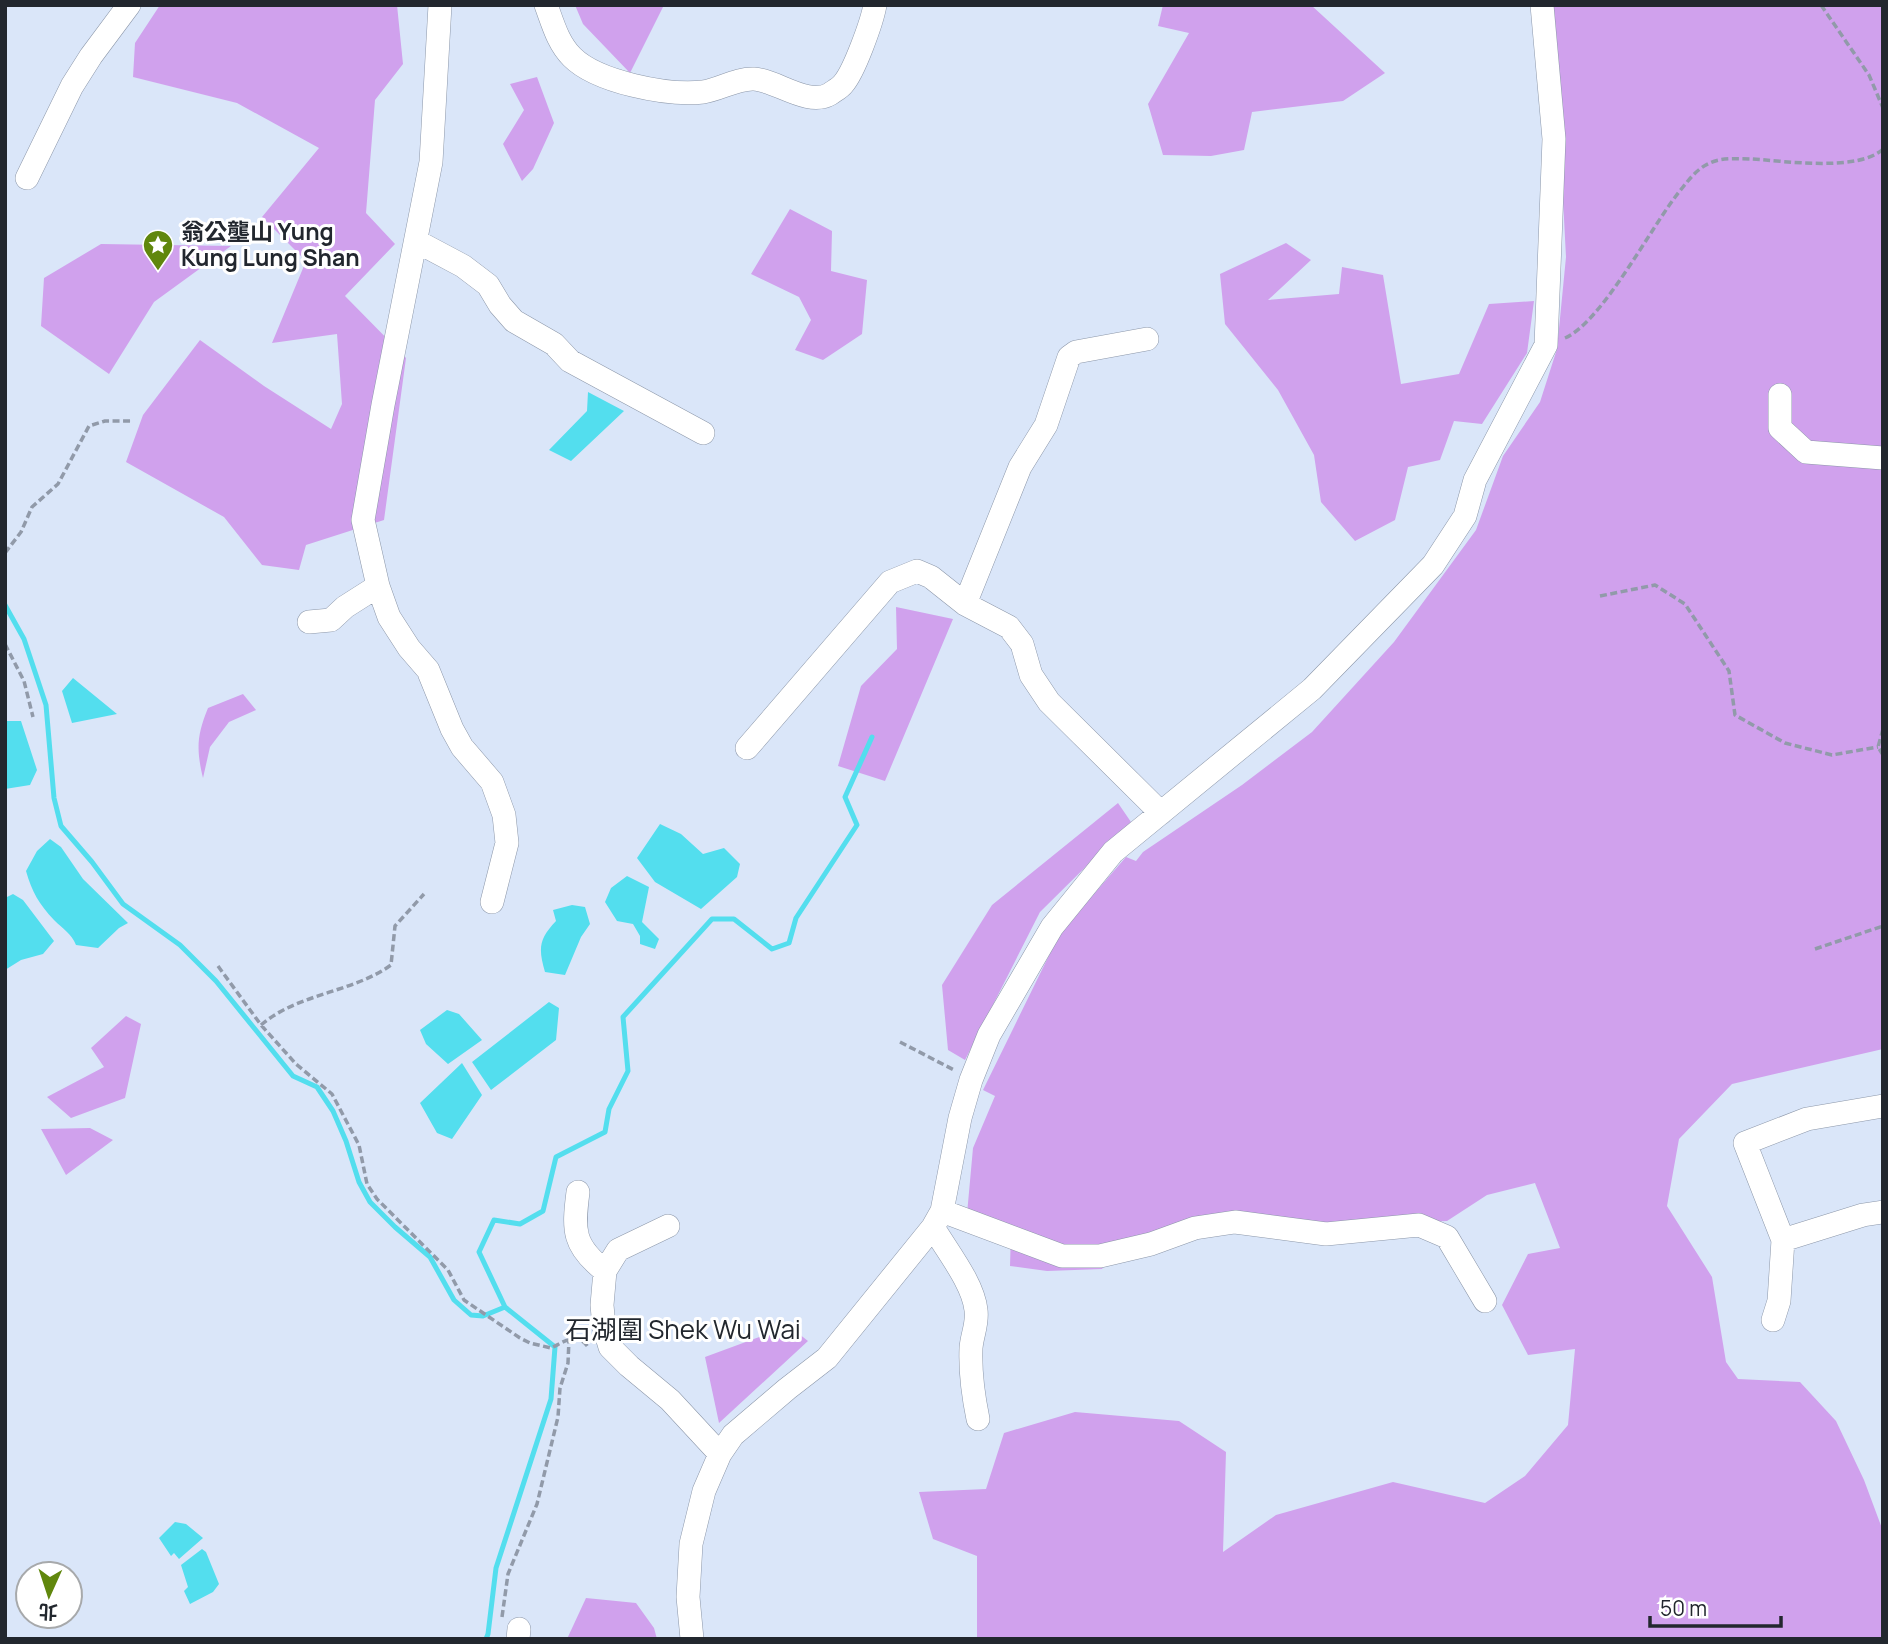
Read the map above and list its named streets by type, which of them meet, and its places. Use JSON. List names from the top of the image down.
{
  "districts": ["石湖圍 Shek Wu Wai"],
  "places": {
    "place": ["翁公壟山 Yung Kung Lung Shan"]
  },
  "scale_bar": "50 m",
  "north": "bottom"
}
